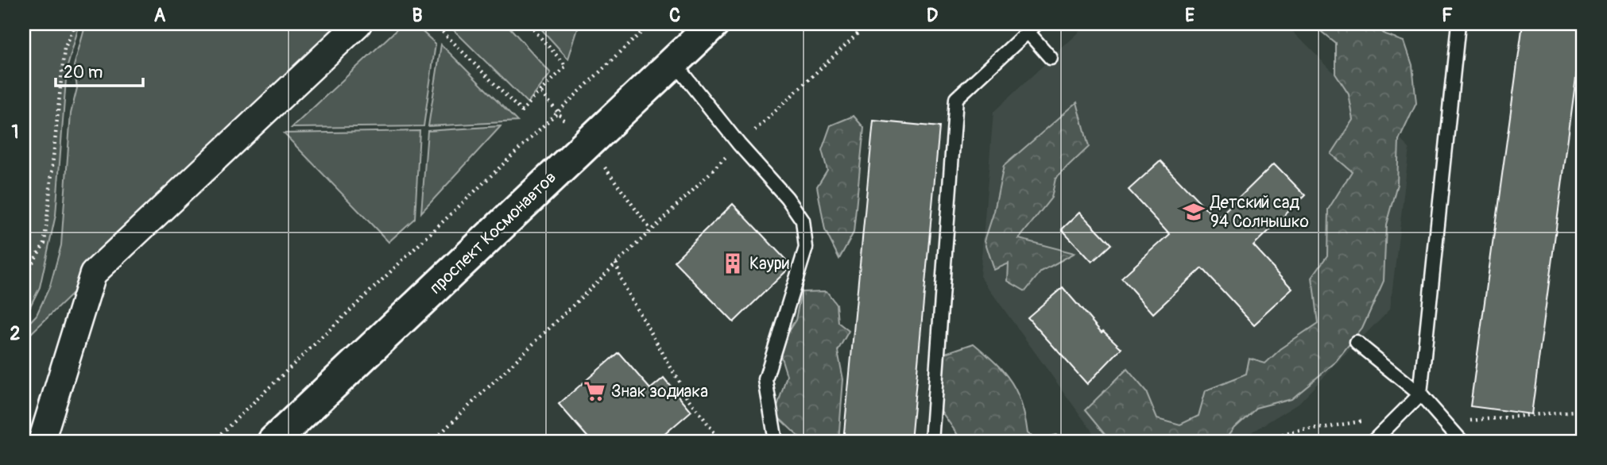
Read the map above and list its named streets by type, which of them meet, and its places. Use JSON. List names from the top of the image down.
{
  "streets": {
    "main road": ["проспект Космонавтов"]
  },
  "places": {
    "school or university": ["Детский сад 94 Солнышко"],
    "building": ["Каури"],
    "supermarket": ["Знак зодиака"]
  },
  "scale_bar": "20 m",
  "grid": {
    "columns": [
      "A",
      "B",
      "C",
      "D",
      "E",
      "F"
    ],
    "rows": ["1", "2"]
  }
}
